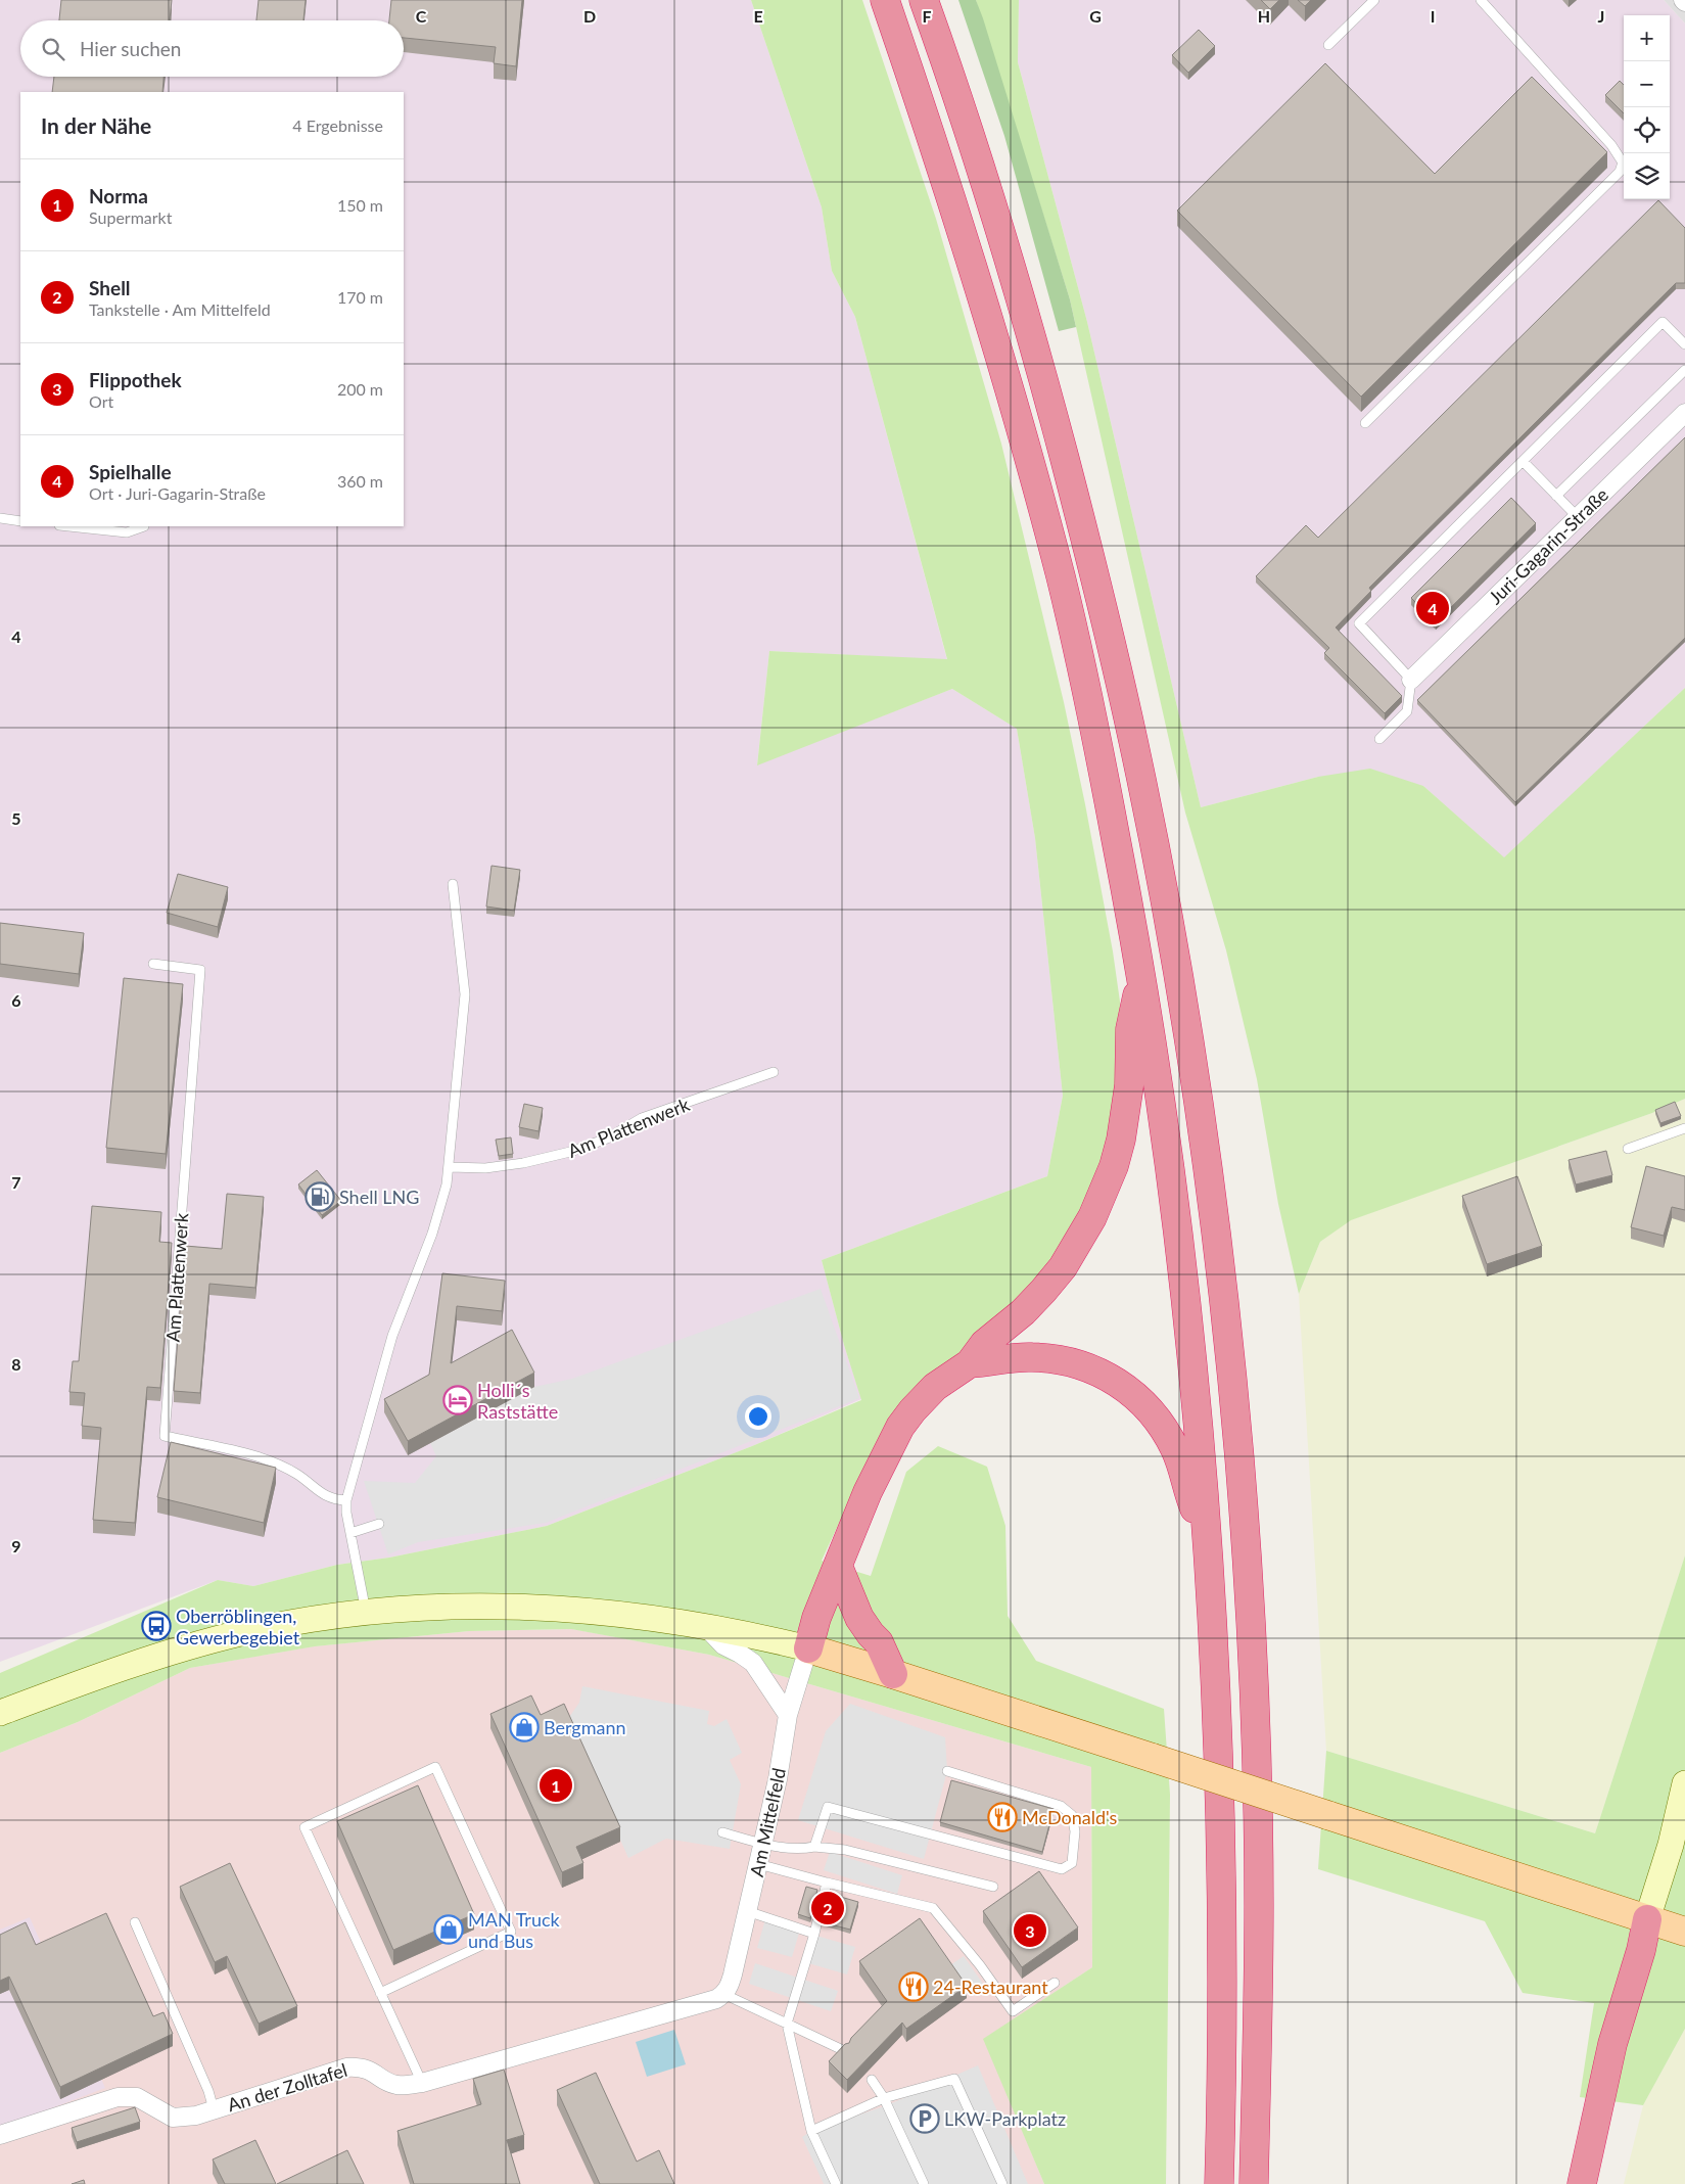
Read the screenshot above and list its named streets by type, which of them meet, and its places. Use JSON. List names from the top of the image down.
{
  "streets": {
    "street": ["Juri-Gagarin-Straße", "Am Mittelfeld", "An der Zolltafel"],
    "lane": ["Am Plattenwerk"]
  },
  "crossings": [
    ["Am Mittelfeld", "An der Zolltafel"]
  ],
  "places": {
    "fuel station": ["Shell LNG"],
    "hotel": ["Holli´s Raststätte"],
    "bus stop": ["Oberröblingen, Gewerbegebiet"],
    "shop": ["Bergmann", "MAN Truck und Bus"],
    "restaurant": ["McDonald's", "24-Restaurant"],
    "parking": ["LKW-Parkplatz"]
  },
  "page": {
    "map_buttons": ["+", "−"],
    "search": "Hier suchen",
    "heading": ["In der Nähe", "4 Ergebnisse"],
    "list": [
      {
        "mark": "1",
        "name": "Norma",
        "note": "Supermarkt",
        "value": "150 m"
      },
      {
        "mark": "2",
        "name": "Shell",
        "note": "Tankstelle · Am Mittelfeld",
        "value": "170 m"
      },
      {
        "mark": "3",
        "name": "Flippothek",
        "note": "Ort",
        "value": "200 m"
      },
      {
        "mark": "4",
        "name": "Spielhalle",
        "note": "Ort · Juri-Gagarin-Straße",
        "value": "360 m"
      }
    ],
    "pins": [
      "4",
      "1",
      "2",
      "3"
    ]
  },
  "grid": {
    "columns": [
      "C",
      "D",
      "E",
      "F",
      "G",
      "H",
      "I",
      "J"
    ],
    "rows": [
      "4",
      "5",
      "6",
      "7",
      "8",
      "9"
    ]
  }
}
